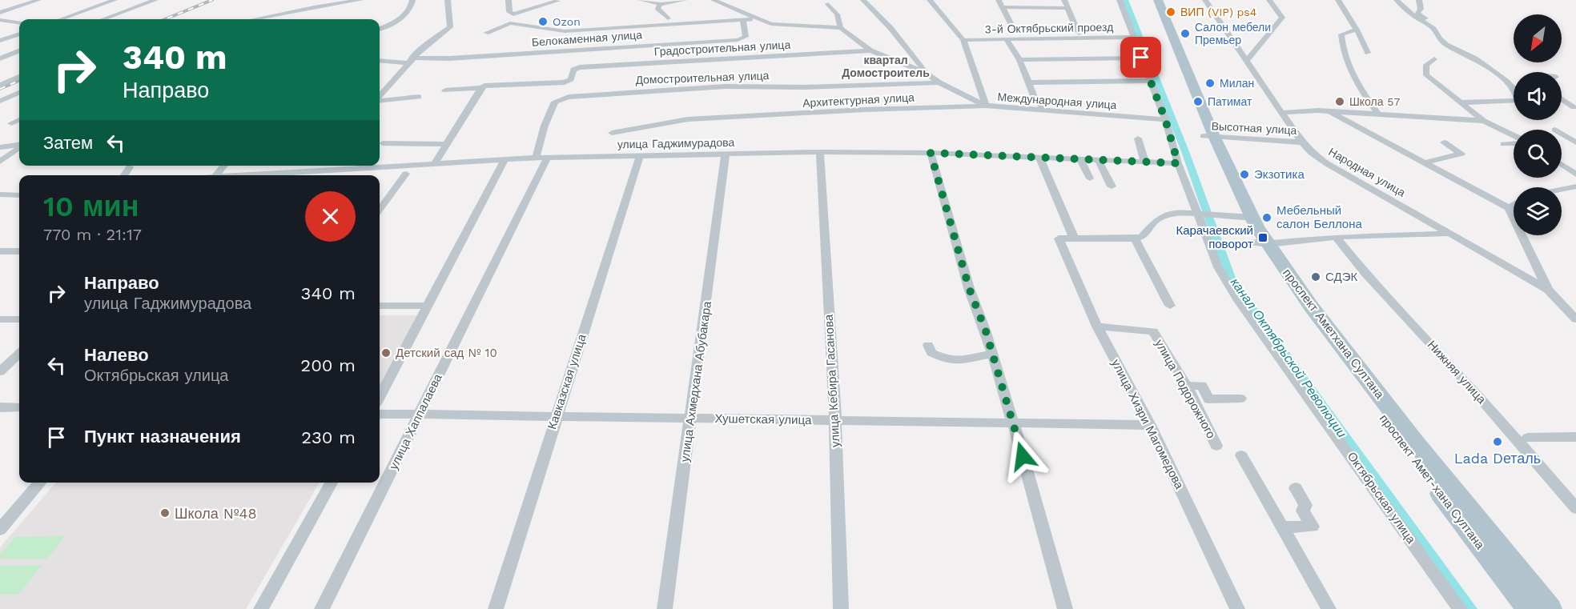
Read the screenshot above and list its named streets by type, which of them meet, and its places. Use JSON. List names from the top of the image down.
{
  "streets": {
    "main road": ["проспект Аметхана Султана", "проспект Амет-хана Султана"],
    "street": [
      "3-й Октябрьский проезд",
      "Белокаменная улица",
      "Градостроительная улица",
      "Домостроительная улица",
      "Архитектурная улица",
      "Международная улица",
      "Высотная улица",
      "улица Гаджимурадова",
      "Народная улица",
      "Нижняя улица",
      "улица Кебира Гасанова",
      "Кавказская улица",
      "улица Ахмедхана Абубакара",
      "улица Подорожного",
      "Хушетская улица",
      "улица Хаппалаева",
      "улица Хизри Магомедова",
      "Октябрьская улица"
    ]
  },
  "crossings": [
    ["3-й Октябрьский проезд", "Октябрьская улица"],
    ["Градостроительная улица", "Международная улица"],
    ["Домостроительная улица", "Международная улица"],
    ["Домостроительная улица", "улица Гаджимурадова"],
    ["Домостроительная улица", "улица Хаппалаева"],
    ["Архитектурная улица", "Международная улица"],
    ["Международная улица", "Октябрьская улица"],
    ["Высотная улица", "Народная улица"],
    ["Высотная улица", "проспект Амет-хана Султана"],
    ["улица Гаджимурадова", "улица Кебира Гасанова"],
    ["улица Гаджимурадова", "Кавказская улица"],
    ["улица Гаджимурадова", "улица Ахмедхана Абубакара"],
    ["улица Гаджимурадова", "улица Хаппалаева"],
    ["улица Гаджимурадова", "Октябрьская улица"],
    ["проспект Аметхана Султана", "проспект Амет-хана Султана"],
    ["улица Кебира Гасанова", "Хушетская улица"],
    ["Кавказская улица", "Хушетская улица"],
    ["улица Ахмедхана Абубакара", "Хушетская улица"],
    ["улица Подорожного", "улица Хизри Магомедова"],
    ["Хушетская улица", "улица Хаппалаева"],
    ["Хушетская улица", "улица Хизри Магомедова"]
  ],
  "districts": ["квартал Домостроитель"],
  "water": ["канал Октябрьской Революции"],
  "places": {
    "other": [
      "ВИП (VIP) ps4",
      "Ozon",
      "Салон мебели Премьер",
      "Милан",
      "Патимат",
      "Школа 57",
      "Экзотика",
      "Мебельный салон Беллона",
      "СДЭК",
      "Детский сад № 10",
      "Lada Dеталь",
      "Школа №48"
    ],
    "transit": ["Карачаевский поворот"]
  },
  "north": "bottom left",
  "page": {
    "turn": ["340 m", "Направо"],
    "then": "Затем",
    "heading": ["10 мин", "770 m · 21:17"],
    "list": [
      {
        "name": "Направо",
        "note": "улица Гаджимурадова",
        "value": "340 m"
      },
      {
        "name": "Налево",
        "note": "Октябрьская улица",
        "value": "200 m"
      },
      {
        "name": "Пункт назначения",
        "value": "230 m"
      }
    ]
  }
}
